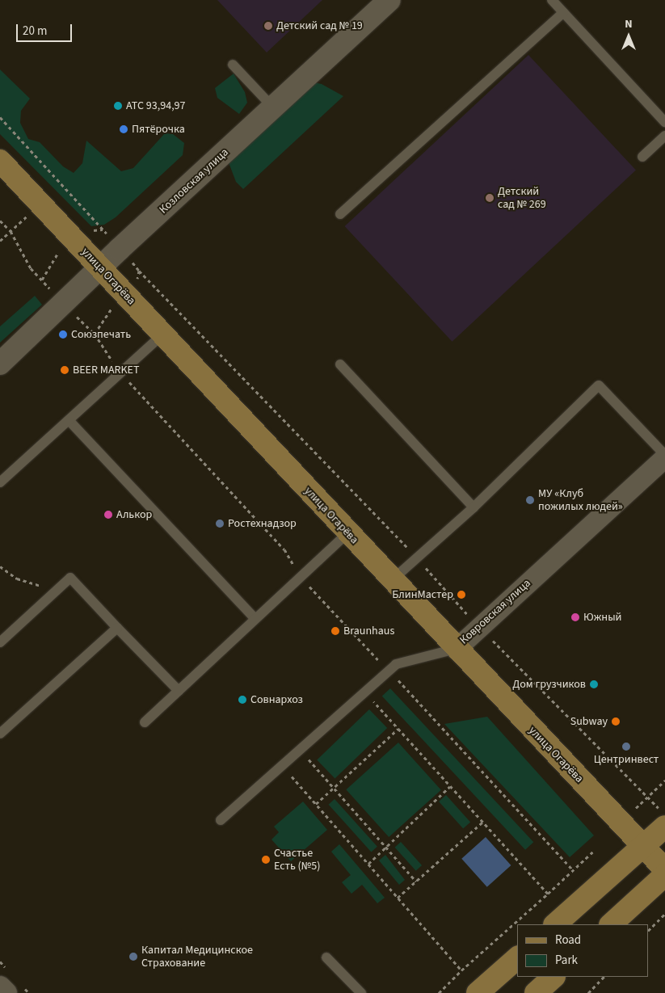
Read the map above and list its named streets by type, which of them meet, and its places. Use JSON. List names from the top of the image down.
{
  "streets": {
    "main road": ["улица Огарёва"],
    "street": ["Козловская улица", "Ковровская улица"]
  },
  "crossings": [
    ["Козловская улица", "улица Огарёва"],
    ["улица Огарёва", "Ковровская улица"]
  ],
  "places": [
    "Детский сад № 19",
    "АТС 93,94,97",
    "Пятёрочка",
    "Детский сад № 269",
    "Союзпечать",
    "BEER MARKET",
    "МУ «Клуб пожилых людей»",
    "Алькор",
    "Ростехнадзор",
    "БлинМастер",
    "Южный",
    "Braunhaus",
    "Дом грузчиков",
    "Совнархоз",
    "Subway",
    "Центринвест",
    "Счастье Есть (№5)",
    "Капитал Медицинское Страхование"
  ],
  "legend": ["Road", "Park"],
  "scale_bar": "20 m",
  "north": "top"
}
